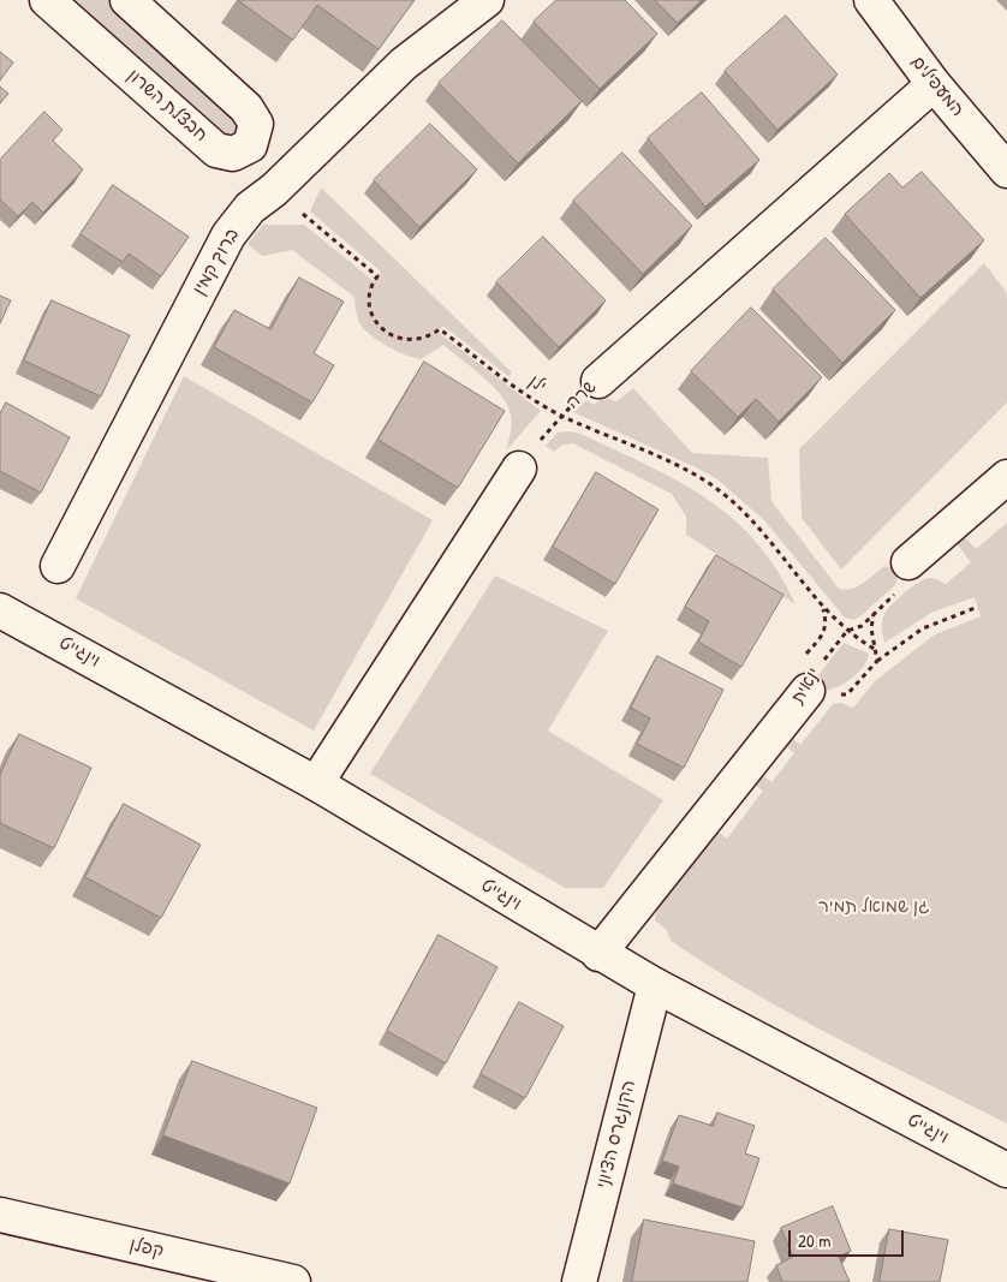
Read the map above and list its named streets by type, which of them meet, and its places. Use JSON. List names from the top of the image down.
{
  "streets": {
    "street": [
      "המעפילים",
      "חבצלת השרון",
      "ברוך קמין",
      "שרה",
      "וינגייט",
      "ינאית",
      "הקונגרס הציוני",
      "קפלן"
    ],
    "path": ["ילן"]
  },
  "crossings": [
    ["המעפילים", "שרה"],
    ["ברוך קמין", "ילן"],
    ["ילן", "שרה"],
    ["ילן", "ינאית"],
    ["וינגייט", "ינאית"],
    ["וינגייט", "הקונגרס הציוני"]
  ],
  "parks": ["גן שמואל תמיר"],
  "scale_bar": "20 m"
}
